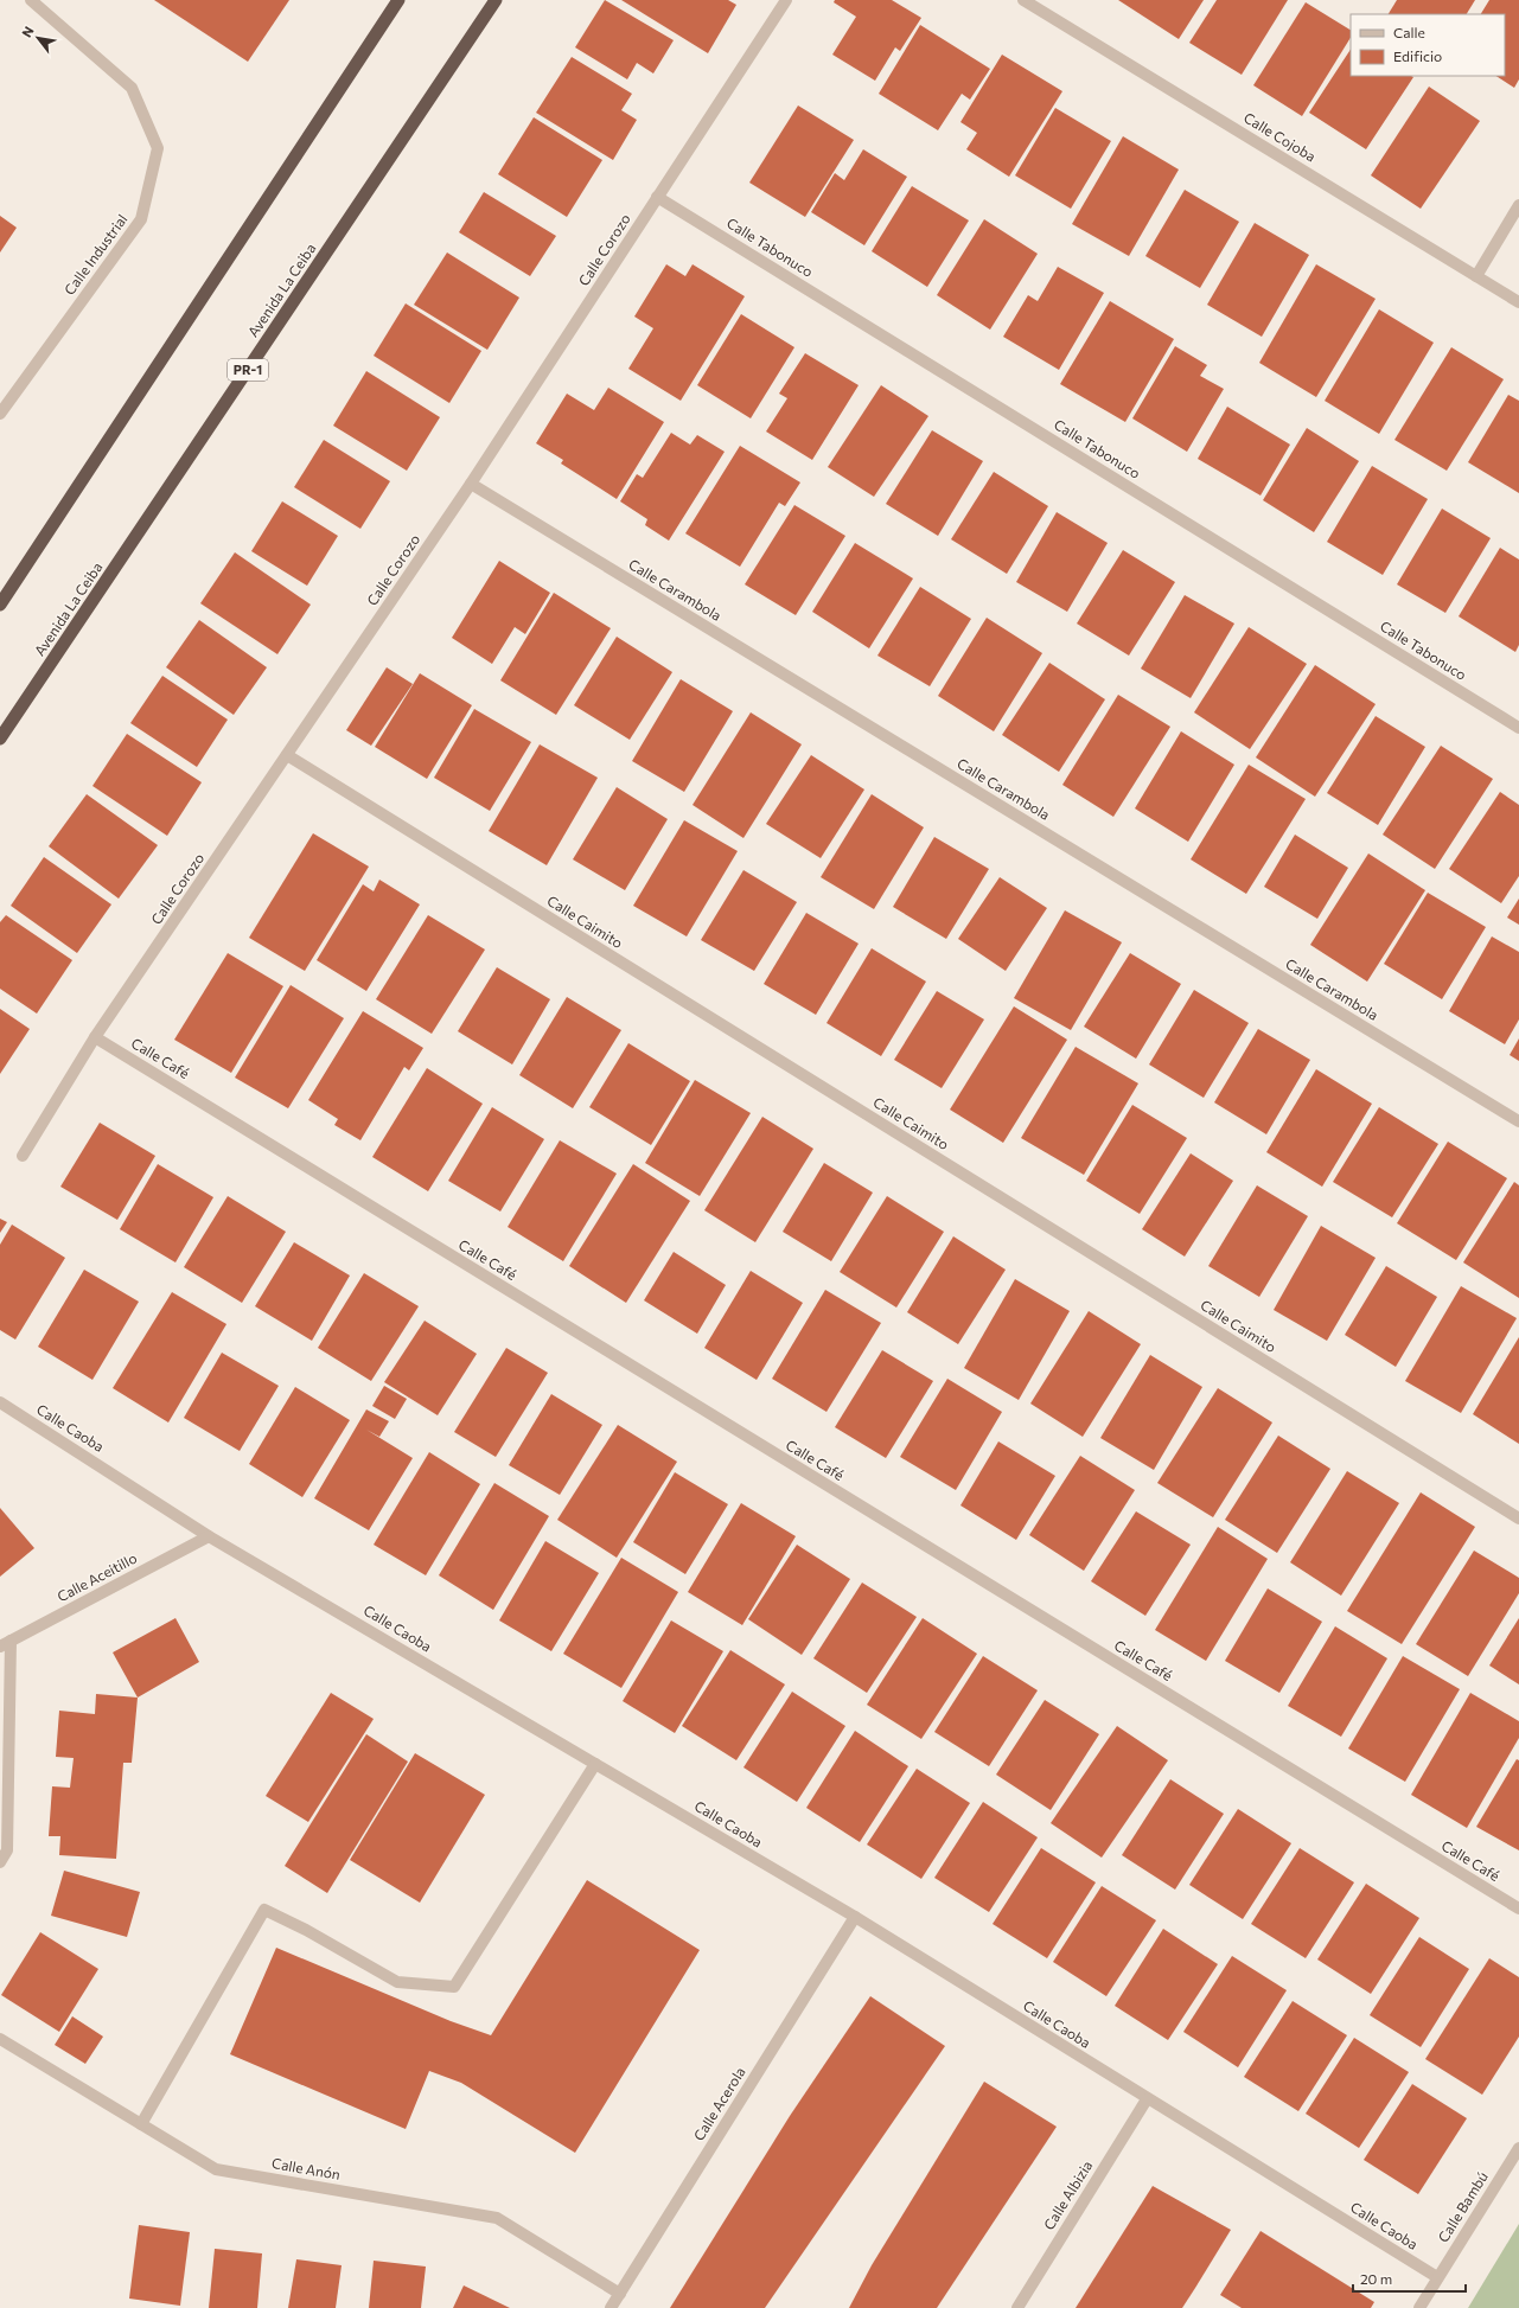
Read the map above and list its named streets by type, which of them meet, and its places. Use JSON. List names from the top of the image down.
{
  "streets": {
    "highway": ["Avenida La Ceiba", "PR-1"],
    "street": [
      "Calle Cojoba",
      "Calle Tabonuco",
      "Calle Corozo",
      "Calle Industrial",
      "Calle Carambola",
      "Calle Caimito",
      "Calle Café",
      "Calle Caoba",
      "Calle Aceitillo",
      "Calle Acerola",
      "Calle Anón",
      "Calle Albizia",
      "Calle Bambú"
    ]
  },
  "crossings": [
    ["Calle Tabonuco", "Calle Corozo"],
    ["Calle Corozo", "Calle Carambola"],
    ["Calle Corozo", "Calle Caimito"],
    ["Calle Corozo", "Calle Café"],
    ["Calle Caoba", "Calle Aceitillo"],
    ["Calle Caoba", "Calle Acerola"],
    ["Calle Caoba", "Calle Albizia"],
    ["Calle Caoba", "Calle Bambú"],
    ["Calle Acerola", "Calle Anón"]
  ],
  "legend": ["Calle", "Edificio"],
  "scale_bar": "20 m",
  "north": "top left"
}
